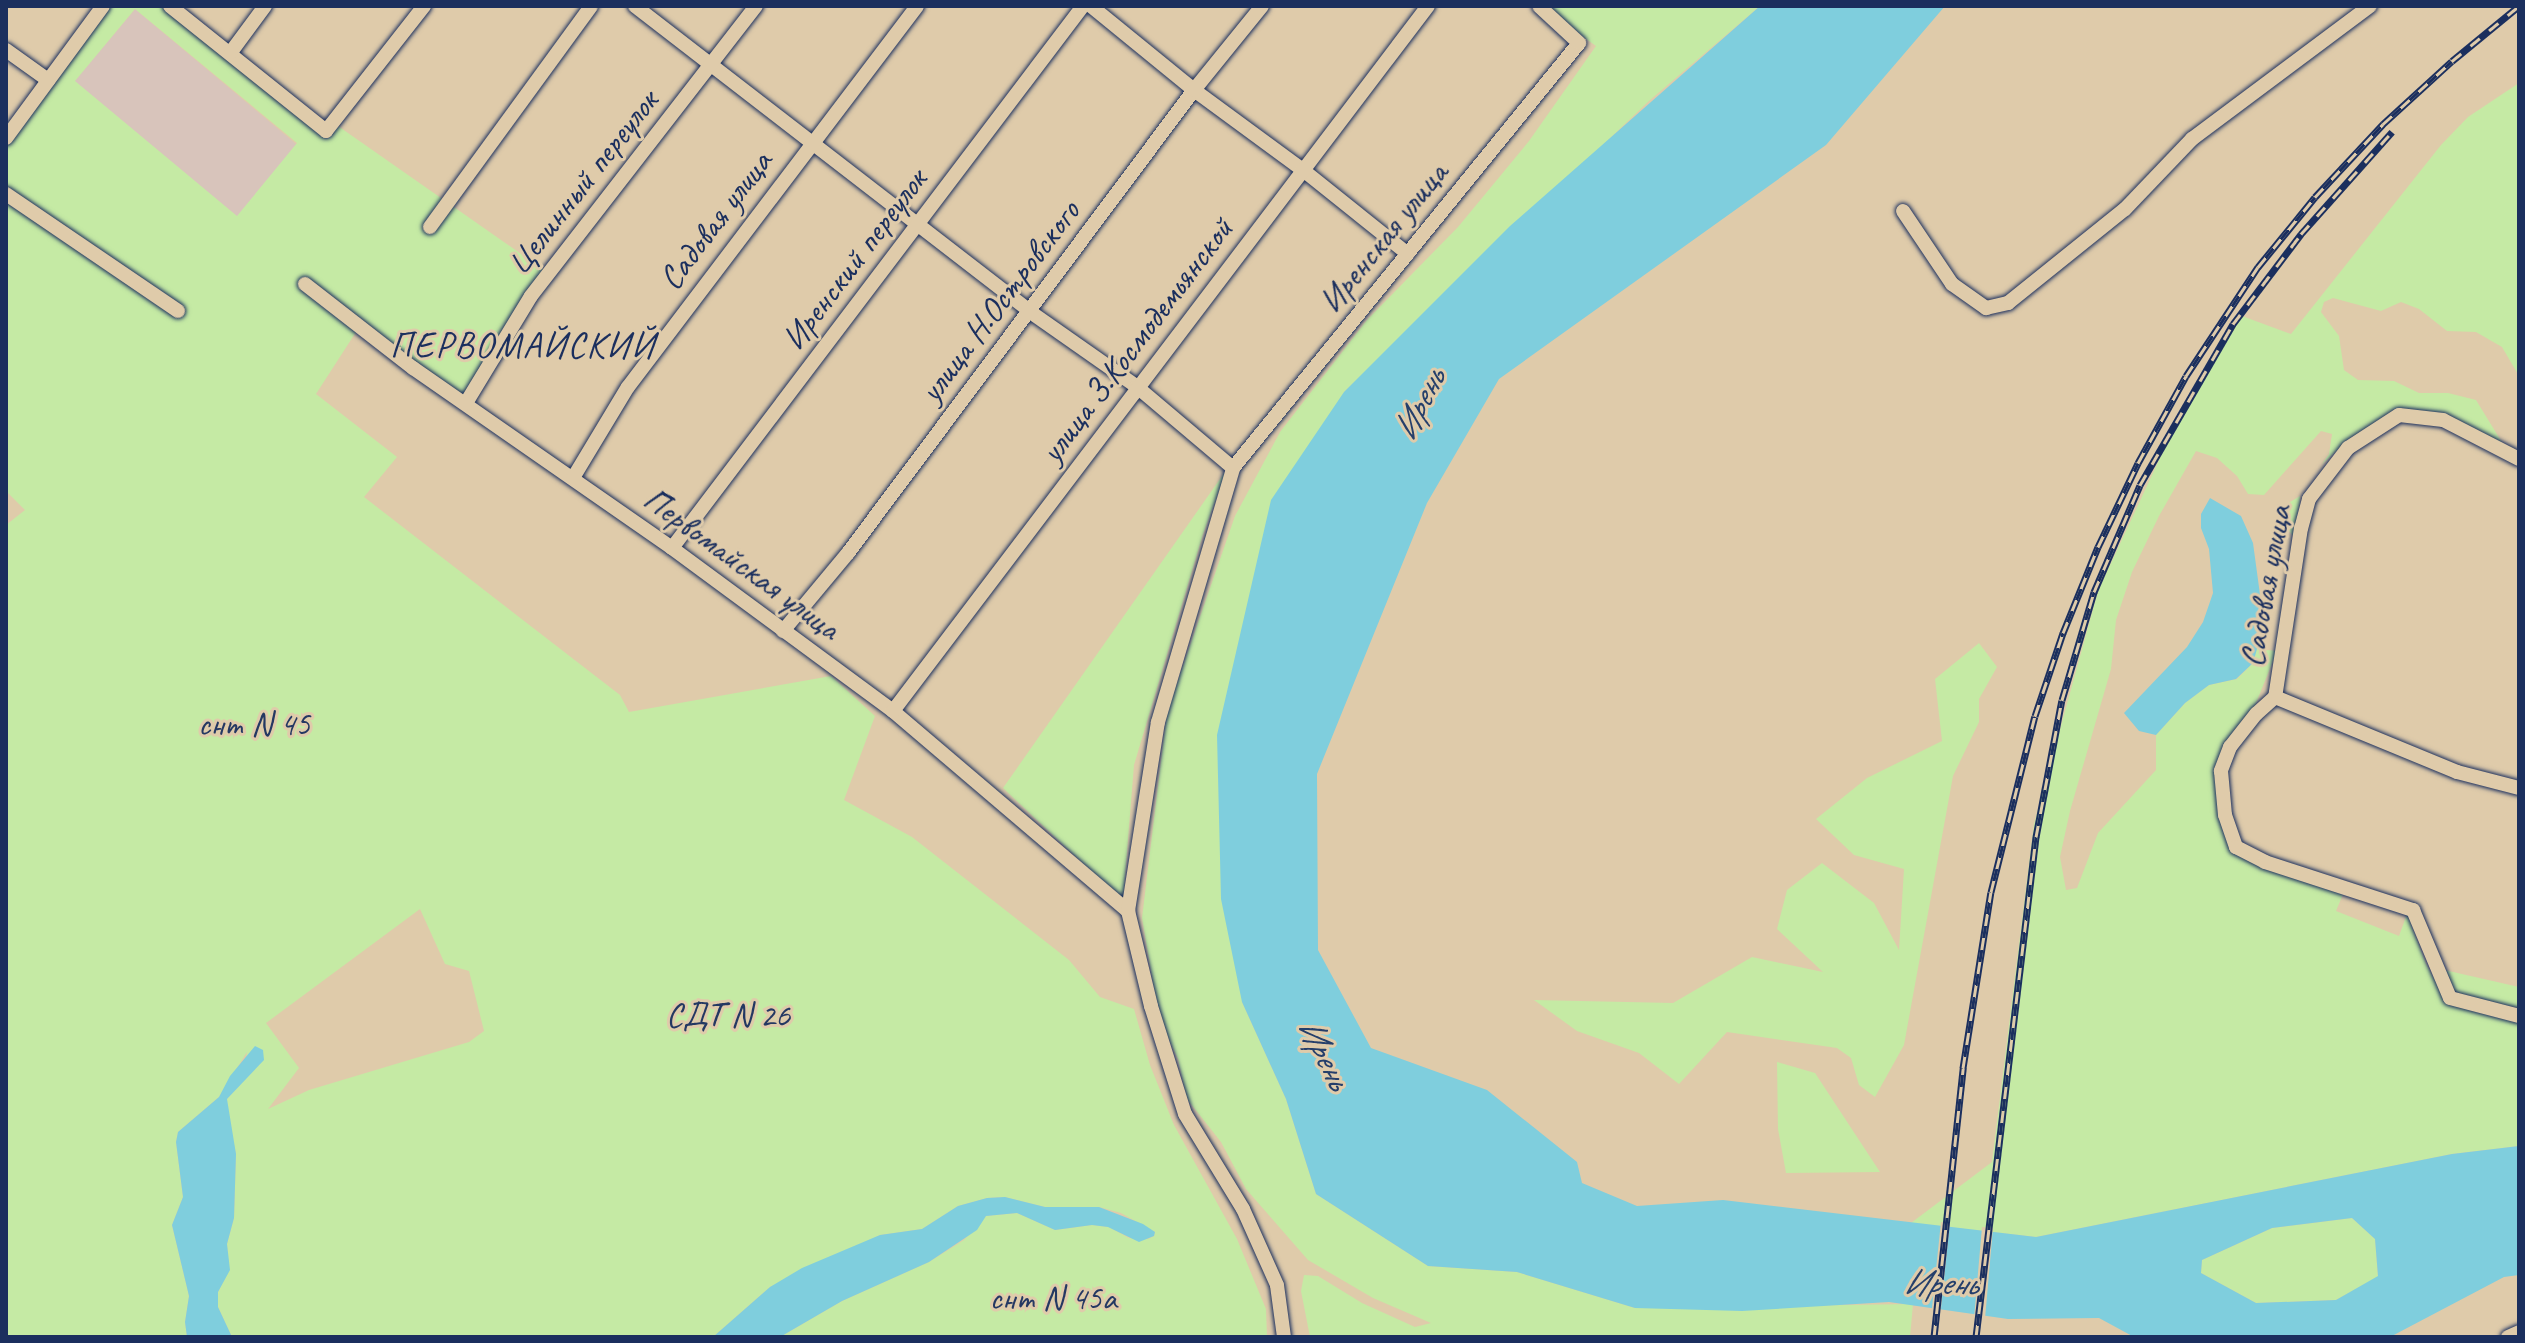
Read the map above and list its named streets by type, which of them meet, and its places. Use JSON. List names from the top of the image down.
{
  "streets": {
    "street": [
      "Целинный переулок",
      "Садовая улица",
      "Иренская улица",
      "Иренский переулок",
      "улица Н.Островского",
      "улица З.Космодемьянской",
      "Первомайская улица"
    ]
  },
  "crossings": [
    ["Целинный переулок", "Первомайская улица"],
    ["Садовая улица", "Первомайская улица"],
    ["Иренский переулок", "Первомайская улица"],
    ["улица Н.Островского", "Первомайская улица"],
    ["улица З.Космодемьянской", "Первомайская улица"]
  ],
  "districts": ["ПЕРВОМАЙСКИЙ"],
  "water": ["Ирень"],
  "parks": ["снт N 45", "СДТ N 26", "снт N 45а"]
}
